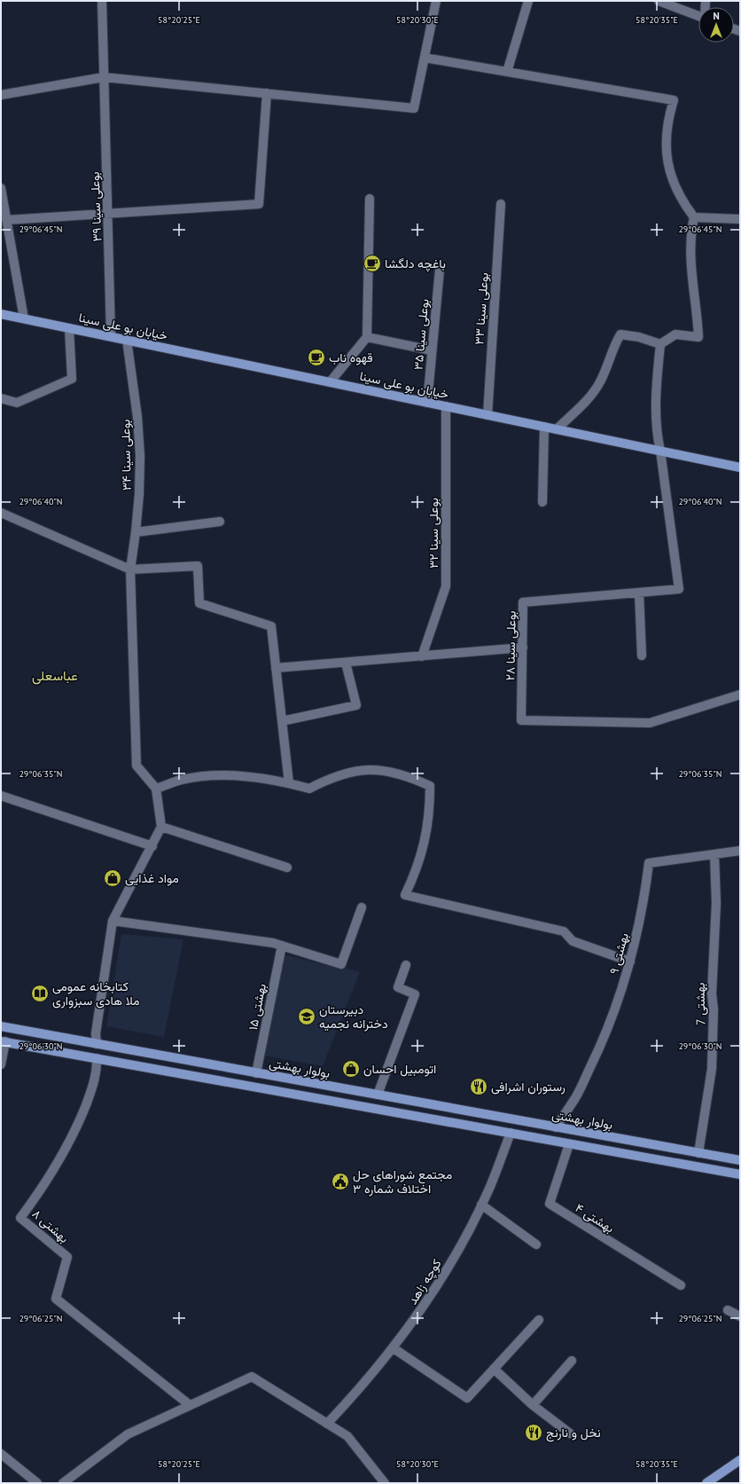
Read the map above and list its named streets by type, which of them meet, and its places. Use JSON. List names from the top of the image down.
{
  "streets": {
    "main road": ["خیابان بو علی سینا", "بولوار بهشتی"],
    "street": [
      "بوعلی سینا ۳۹",
      "بوعلی سینا ۳۳",
      "بوعلی سینا ۳۵",
      "بوعلی سینا ۳۴",
      "بوعلی سینا ۳۲",
      "بوعلی سینا ۲۸",
      "بهشتی ۹",
      "بهشتی 7",
      "بهشتی ۱۵",
      "بهشتی ۴",
      "بهشتی ۸",
      "کوچه زاهد"
    ]
  },
  "crossings": [
    ["بوعلی سینا ۳۹", "خیابان بو علی سینا"],
    ["بوعلی سینا ۳۳", "خیابان بو علی سینا"],
    ["خیابان بو علی سینا", "بوعلی سینا ۳۵"],
    ["خیابان بو علی سینا", "بوعلی سینا ۳۴"],
    ["خیابان بو علی سینا", "بوعلی سینا ۳۲"],
    ["خیابان بو علی سینا", "بوعلی سینا ۲۸"],
    ["بهشتی ۹", "بهشتی 7"],
    ["بهشتی ۹", "بولوار بهشتی"],
    ["بهشتی 7", "بولوار بهشتی"],
    ["بهشتی ۱۵", "بولوار بهشتی"]
  ],
  "districts": ["عباسعلی"],
  "places": {
    "cafe": ["باغچه دلگشا", "قهوه ناب"],
    "shop": ["مواد غذایی", "اتومبیل احسان"],
    "library": ["کتابخانه عمومی ملا هادی سبزواری"],
    "school or university": ["دبیرستان دخترانه نجمیه"],
    "restaurant": ["رستوران اشرافی", "نخل و نارنج"],
    "public building": ["مجتمع شوراهای حل اختلاف شماره ۳"]
  },
  "north": "top",
  "coordinates": [
    "58°20'25\"E",
    "58°20'30\"E",
    "58°20'35\"E",
    "29°06'45\"N",
    "29°06'40\"N",
    "29°06'35\"N",
    "29°06'30\"N",
    "29°06'25\"N"
  ]
}
